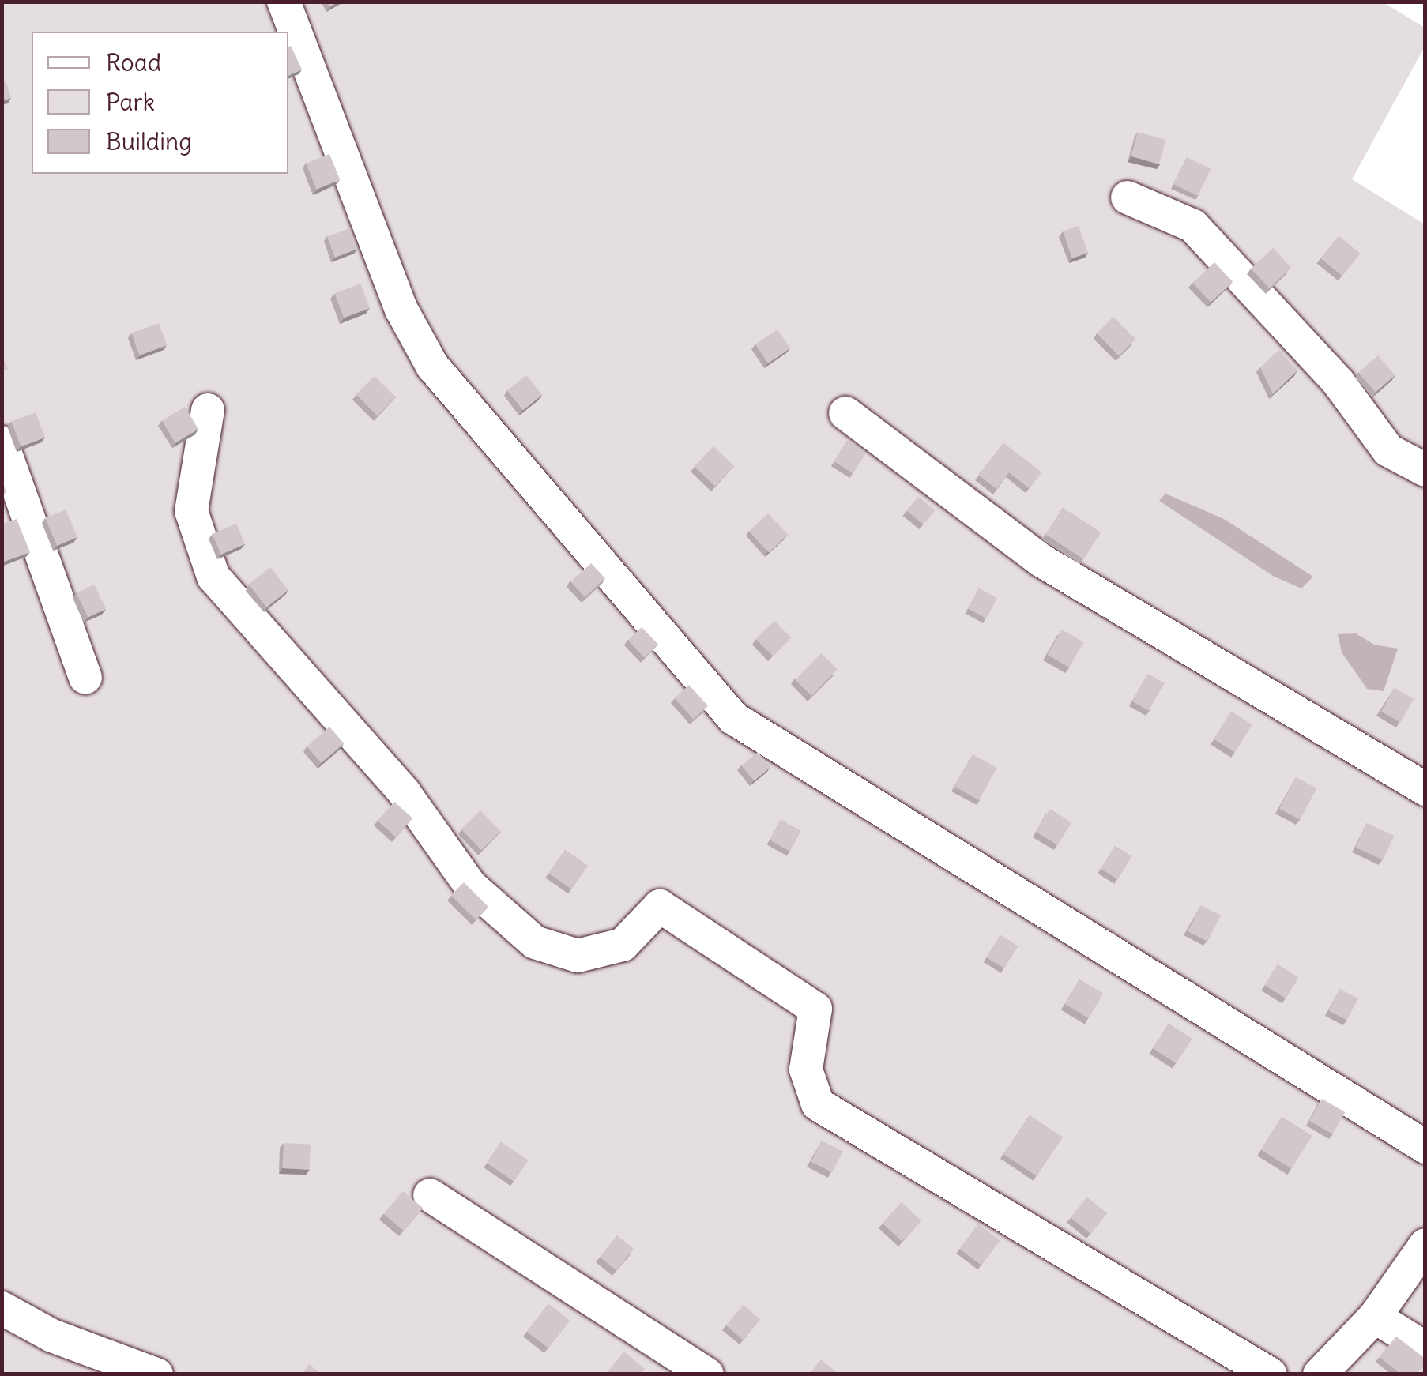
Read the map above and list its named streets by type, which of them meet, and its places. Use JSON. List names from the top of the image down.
{
  "legend": ["Road", "Park", "Building"]
}
